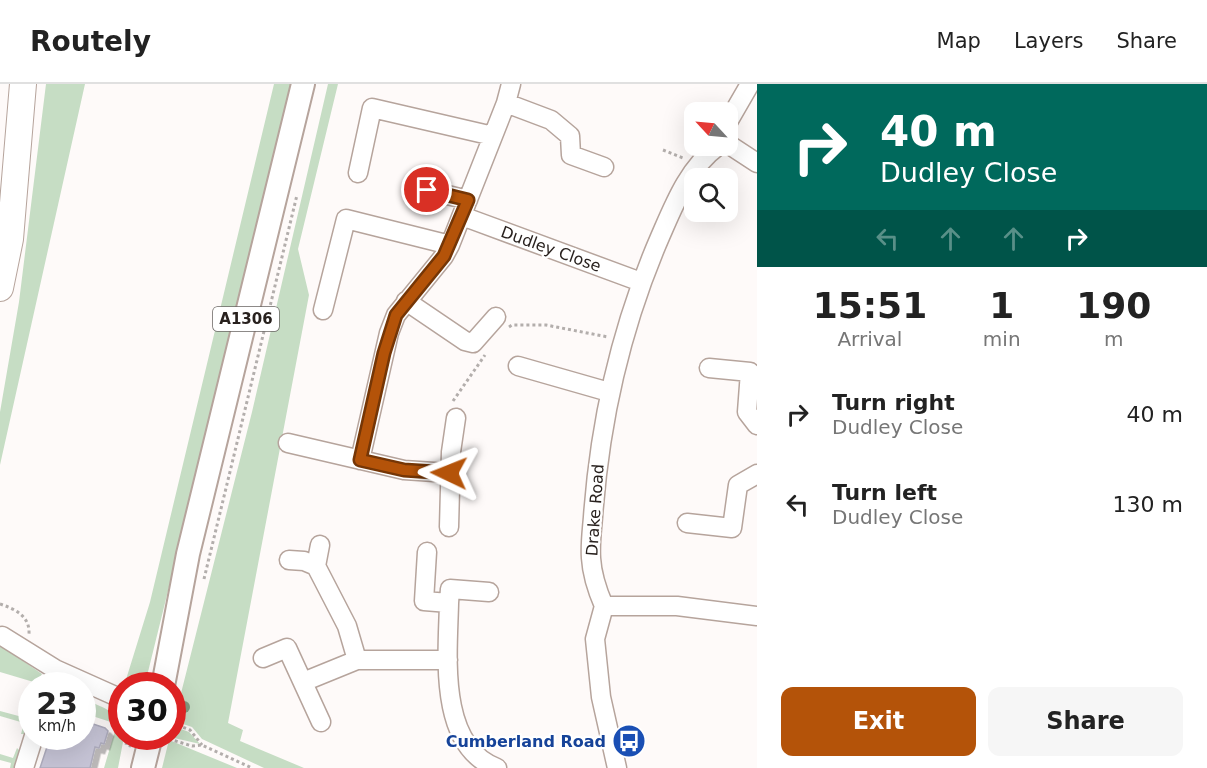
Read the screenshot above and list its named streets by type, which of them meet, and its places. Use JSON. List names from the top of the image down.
{
  "streets": {
    "main road": ["A1306"],
    "street": ["Dudley Close", "Drake Road"]
  },
  "crossings": [
    ["Dudley Close", "Drake Road"]
  ],
  "places": {
    "bus stop": ["Cumberland Road"]
  },
  "north": "top left",
  "page": {
    "header": "Routely",
    "nav": ["Map", "Layers", "Share"],
    "turn": ["40 m", "Dudley Close"],
    "eta": [
      "15:51",
      "Arrival",
      "1",
      "min",
      "190",
      "m"
    ],
    "list": [
      {
        "name": "Turn right",
        "note": "Dudley Close",
        "value": "40 m"
      },
      {
        "name": "Turn left",
        "note": "Dudley Close",
        "value": "130 m"
      }
    ],
    "speed": "23 km/h",
    "limit": "30",
    "buttons": ["Exit", "Share"]
  }
}
